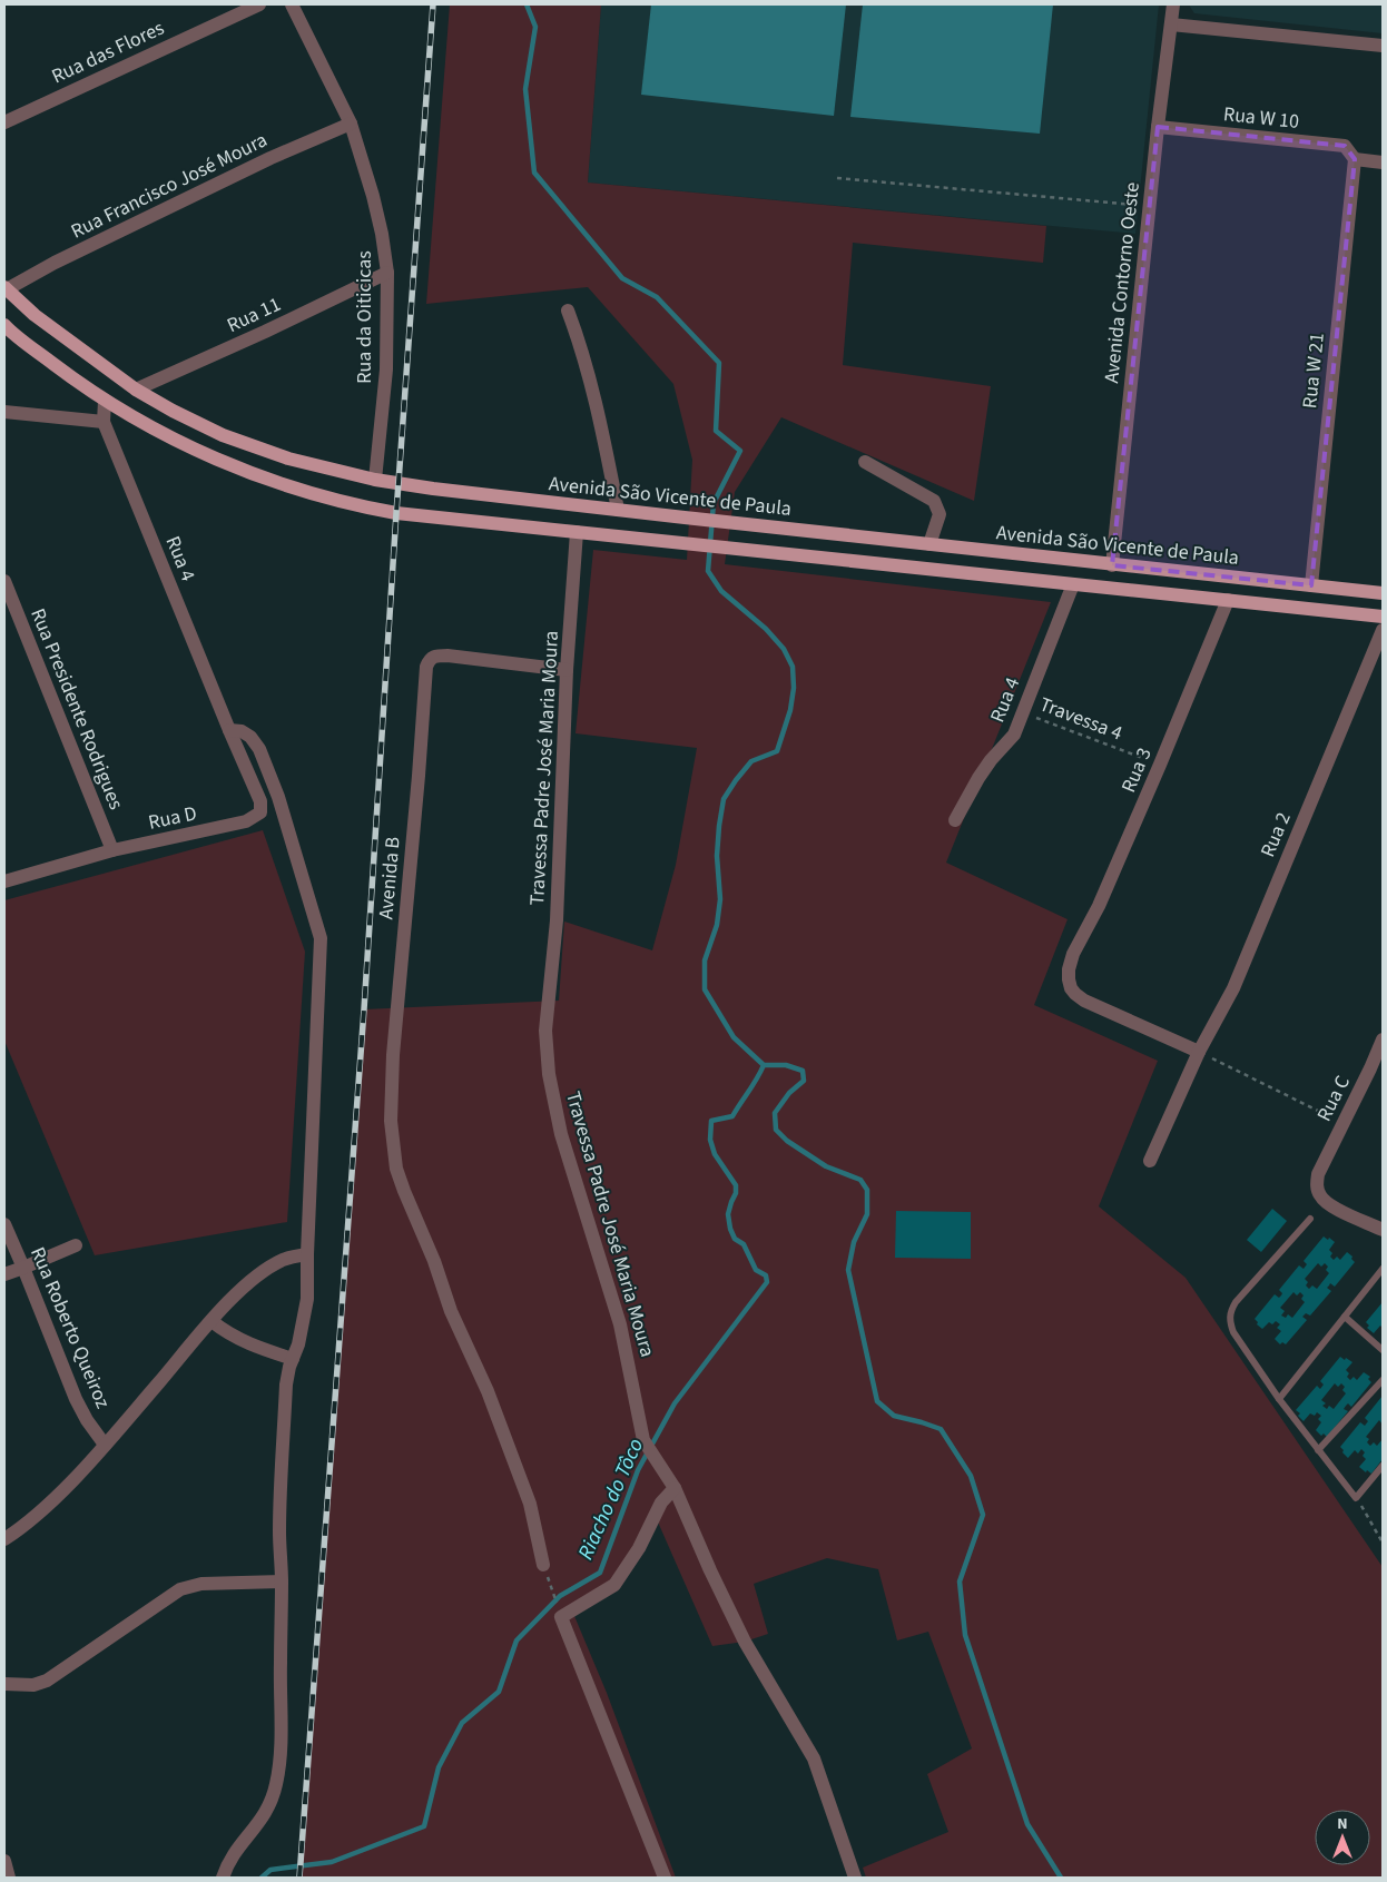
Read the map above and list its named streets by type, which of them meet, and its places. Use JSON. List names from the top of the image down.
{
  "streets": {
    "main road": ["Avenida São Vicente de Paula"],
    "street": [
      "Rua das Flores",
      "Rua W 10",
      "Rua Francisco José Moura",
      "Avenida Contorno Oeste",
      "Rua 11",
      "Rua da Oiticicas",
      "Rua W 21",
      "Rua 4",
      "Rua Presidente Rodrigues",
      "Travessa Padre José Maria Moura",
      "Rua 3",
      "Rua D",
      "Rua 2",
      "Avenida B",
      "Rua C",
      "Rua Roberto Queiroz"
    ],
    "path": ["Travessa 4"]
  },
  "crossings": [
    ["Rua W 10", "Avenida Contorno Oeste"],
    ["Rua W 10", "Rua W 21"],
    ["Rua Francisco José Moura", "Rua da Oiticicas"],
    ["Rua Francisco José Moura", "Avenida São Vicente de Paula"],
    ["Avenida Contorno Oeste", "Avenida São Vicente de Paula"],
    ["Rua 11", "Rua da Oiticicas"],
    ["Rua 11", "Avenida São Vicente de Paula"],
    ["Rua da Oiticicas", "Avenida São Vicente de Paula"],
    ["Rua W 21", "Avenida São Vicente de Paula"],
    ["Rua 4", "Travessa 4"],
    ["Rua 4", "Rua D"],
    ["Rua Presidente Rodrigues", "Rua D"],
    ["Travessa 4", "Rua 3"],
    ["Travessa Padre José Maria Moura", "Avenida B"],
    ["Rua 3", "Rua 2"]
  ],
  "water": ["Riacho do Tôco"],
  "north": "top"
}
